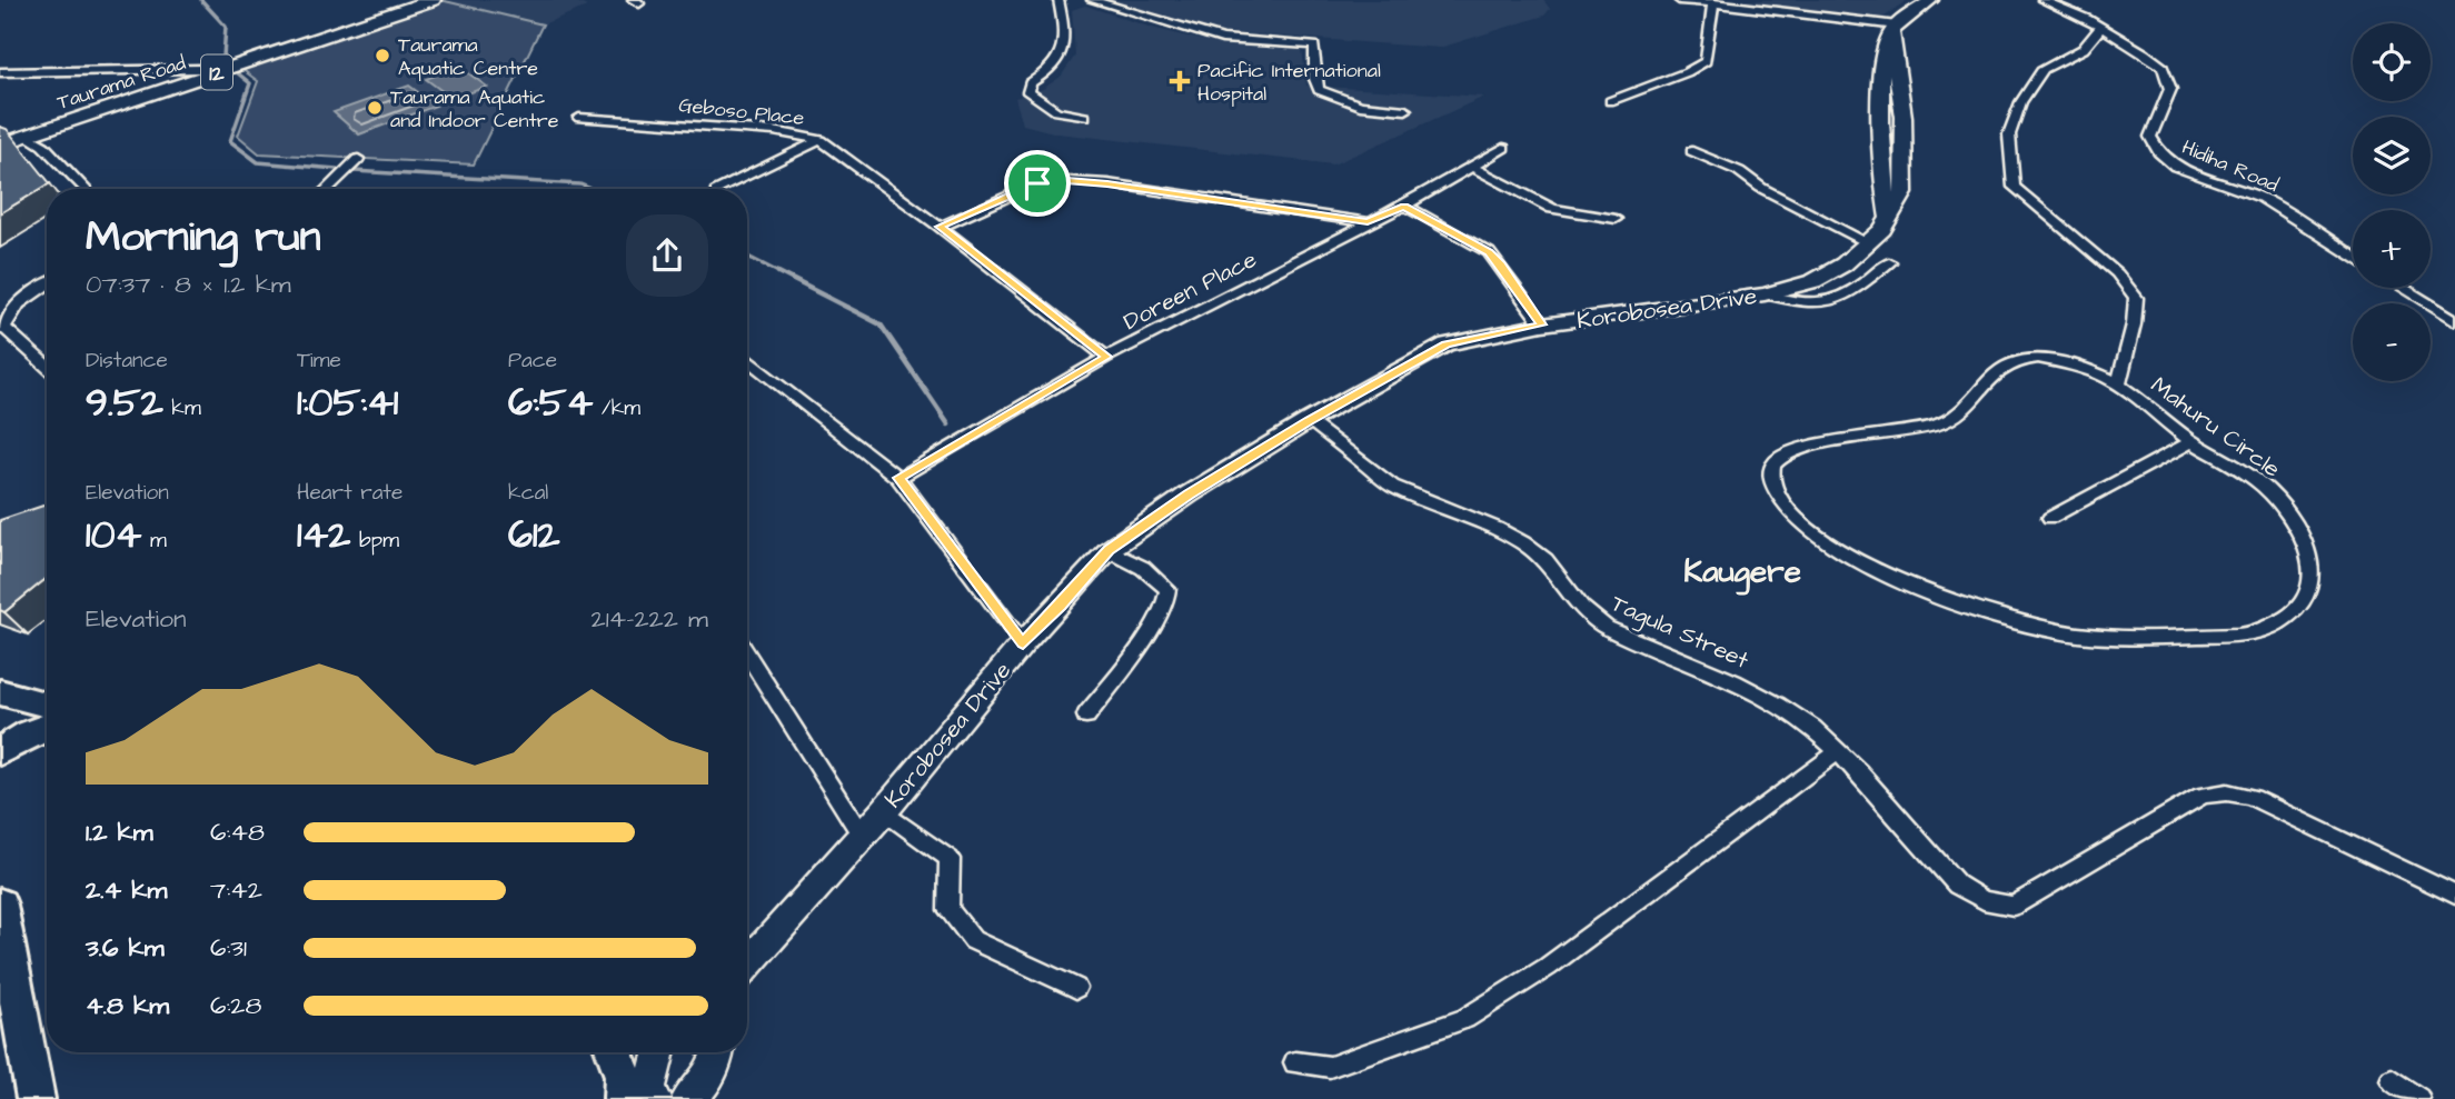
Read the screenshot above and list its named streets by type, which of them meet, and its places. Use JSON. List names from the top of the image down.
{
  "streets": {
    "main road": ["12", "Taurama Road", "Korobosea Drive"],
    "street": [
      "Geboso Place",
      "Hidiha Road",
      "Doreen Place",
      "Mahuru Circle",
      "Tagula Street"
    ]
  },
  "crossings": [
    ["Geboso Place", "Doreen Place"],
    ["Korobosea Drive", "Tagula Street"]
  ],
  "districts": ["Kaugere"],
  "places": {
    "other": ["Taurama Aquatic Centre", "Taurama Aquatic and Indoor Centre"],
    "health": ["Pacific International Hospital"]
  },
  "page": {
    "map_buttons": ["+", "−"],
    "heading": ["Morning run", "07:37 · 8 × 1.2 km"],
    "stats": [
      ["Distance", "9.52 km"],
      ["Time", "1:05:41"],
      ["Pace", "6:54 /km"],
      ["Elevation", "104 m"],
      ["Heart rate", "142 bpm"],
      ["kcal", "612"]
    ],
    "chart": ["Elevation", "214–222 m"],
    "list": [
      {
        "name": "1.2 km",
        "note": "6:48"
      },
      {
        "name": "2.4 km",
        "note": "7:42"
      },
      {
        "name": "3.6 km",
        "note": "6:31"
      },
      {
        "name": "4.8 km",
        "note": "6:28"
      }
    ]
  }
}
